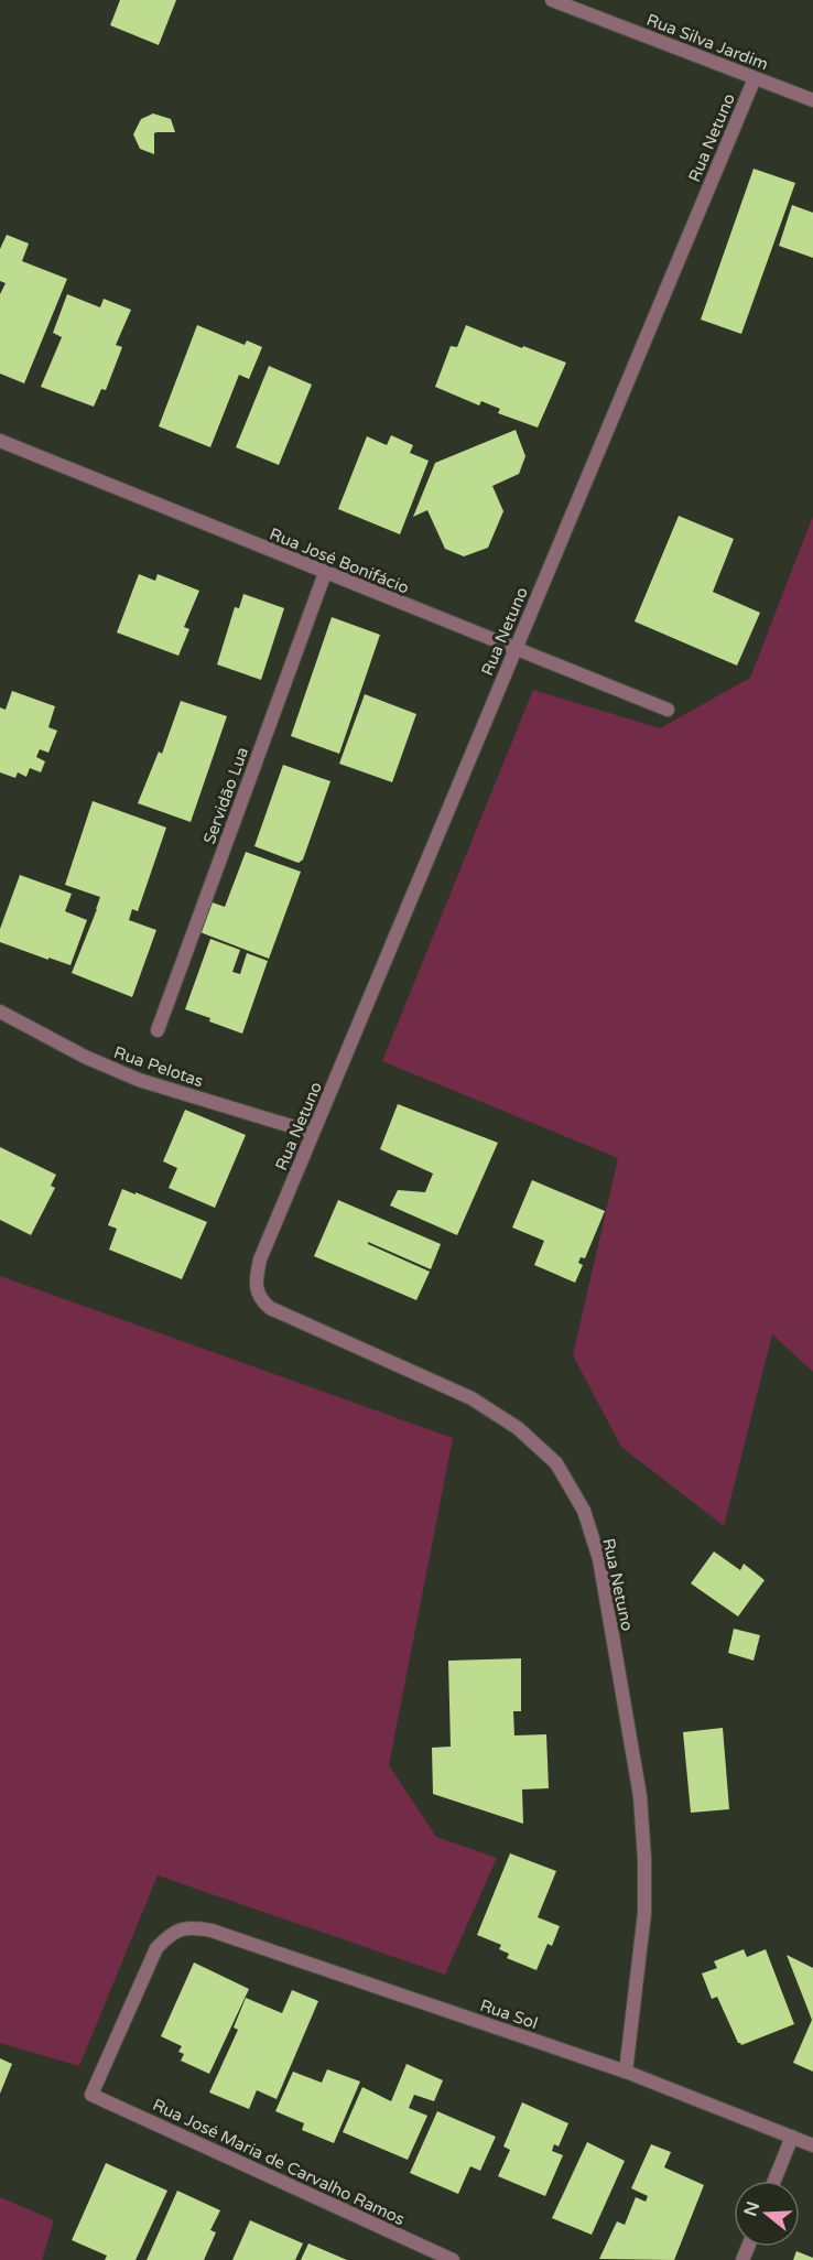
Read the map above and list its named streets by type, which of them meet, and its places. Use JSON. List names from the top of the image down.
{
  "streets": {
    "street": [
      "Rua Silva Jardim",
      "Rua Netuno",
      "Rua José Bonifácio",
      "Servidão Lua",
      "Rua Pelotas",
      "Rua Sol",
      "Rua José Maria de Carvalho Ramos"
    ]
  },
  "crossings": [
    ["Rua Silva Jardim", "Rua Netuno"],
    ["Rua Netuno", "Rua José Bonifácio"],
    ["Rua Netuno", "Rua Pelotas"],
    ["Rua Netuno", "Rua Sol"],
    ["Rua José Bonifácio", "Servidão Lua"],
    ["Rua Sol", "Rua José Maria de Carvalho Ramos"]
  ],
  "north": "left"
}
